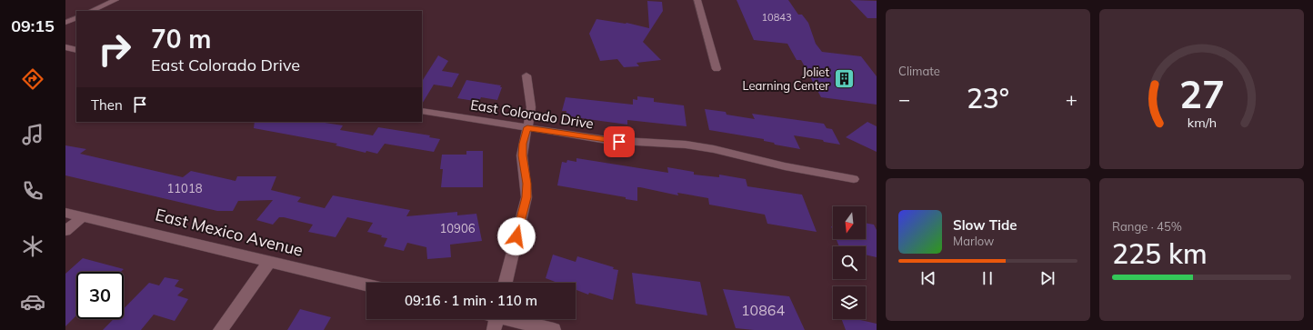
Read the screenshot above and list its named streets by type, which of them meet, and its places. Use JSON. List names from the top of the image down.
{
  "streets": {
    "street": ["East Colorado Drive", "East Mexico Avenue"]
  },
  "places": {
    "building": ["Joliet Learning Center"]
  },
  "house_numbers": [
    "10843",
    "11018",
    "10906",
    "10864"
  ],
  "north": "bottom",
  "page": {
    "tabs": "09:15",
    "tile": [
      "Climate",
      ["Range · 45%", "225 km"]
    ],
    "turn": ["70 m", "East Colorado Drive"],
    "heat": ["−", "23°", "+"],
    "then": "Then",
    "song": ["Slow Tide", "Marlow"],
    "limit": "30",
    "trip": "09:16 · 1 min · 110 m",
    "gauge": ["27", "km/h"]
  }
}
